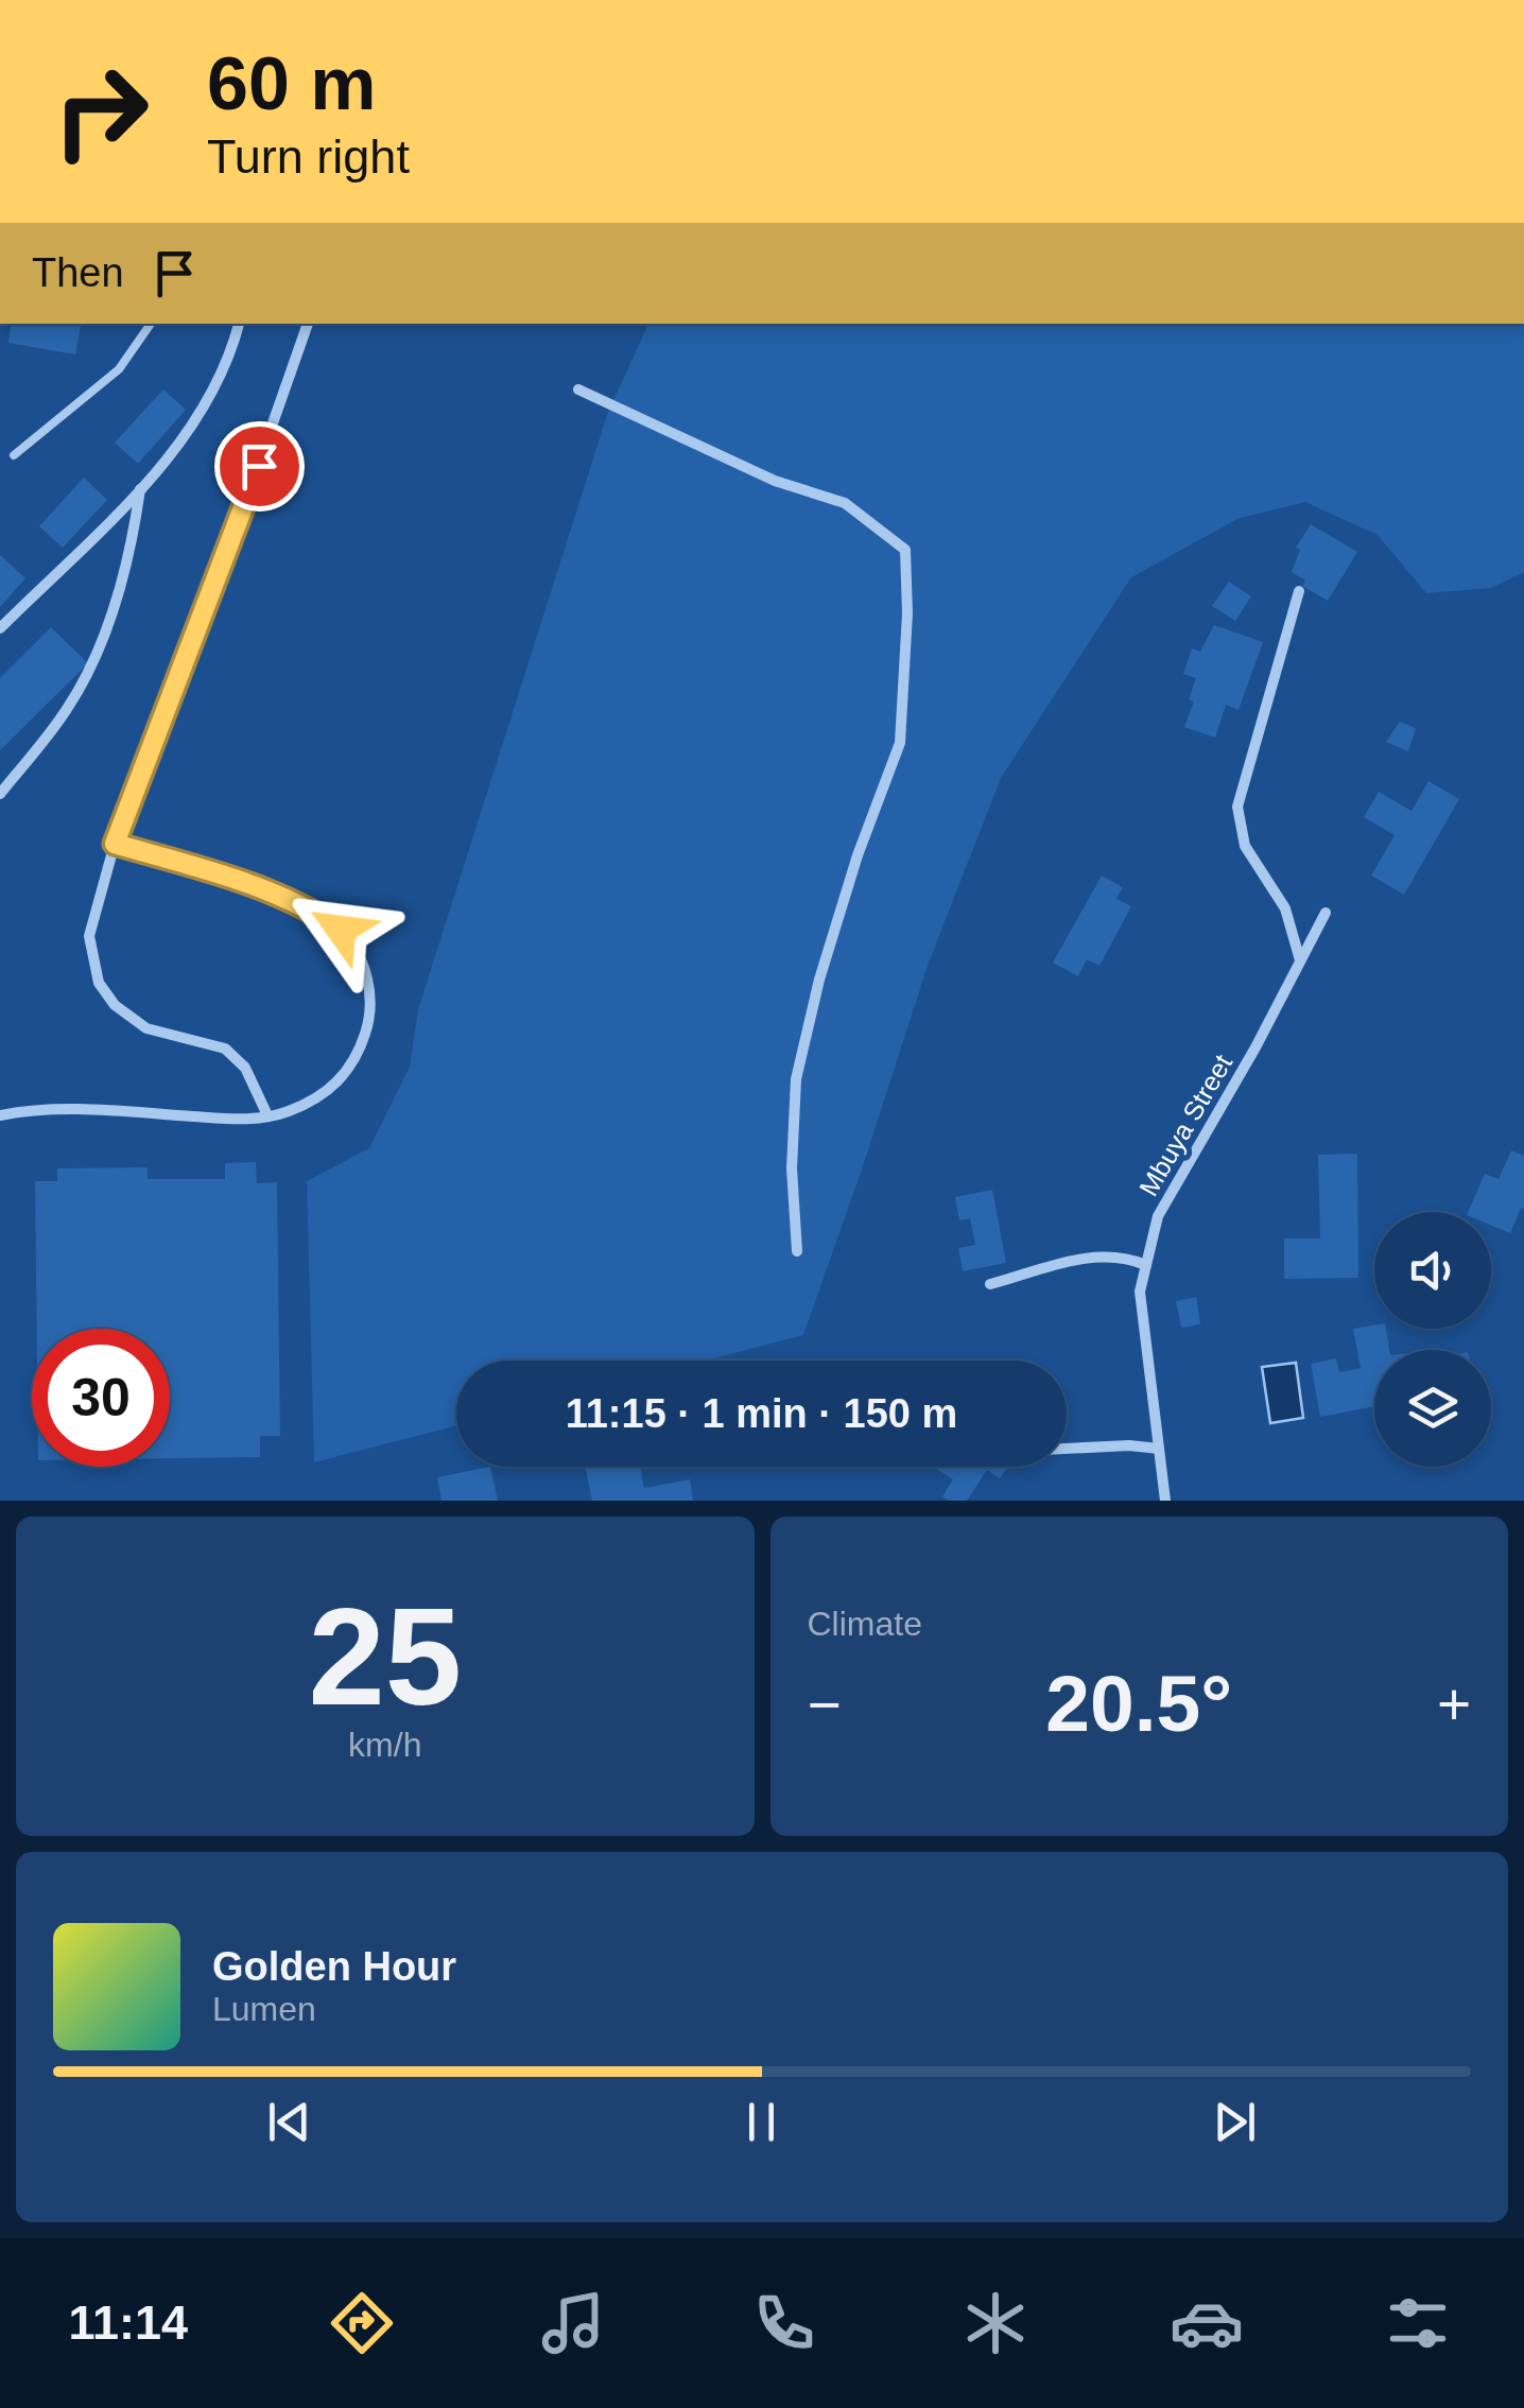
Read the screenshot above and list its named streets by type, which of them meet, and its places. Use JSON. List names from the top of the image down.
{
  "streets": {
    "street": ["Mbuya Street"]
  },
  "page": {
    "turn": ["60 m", "Turn right"],
    "then": "Then",
    "limit": "30",
    "trip": "11:15 · 1 min · 150 m",
    "tile": [
      ["25", "km/h"],
      "Climate"
    ],
    "heat": ["−", "20.5°", "+"],
    "song": ["Golden Hour", "Lumen"],
    "tabs": "11:14"
  }
}
